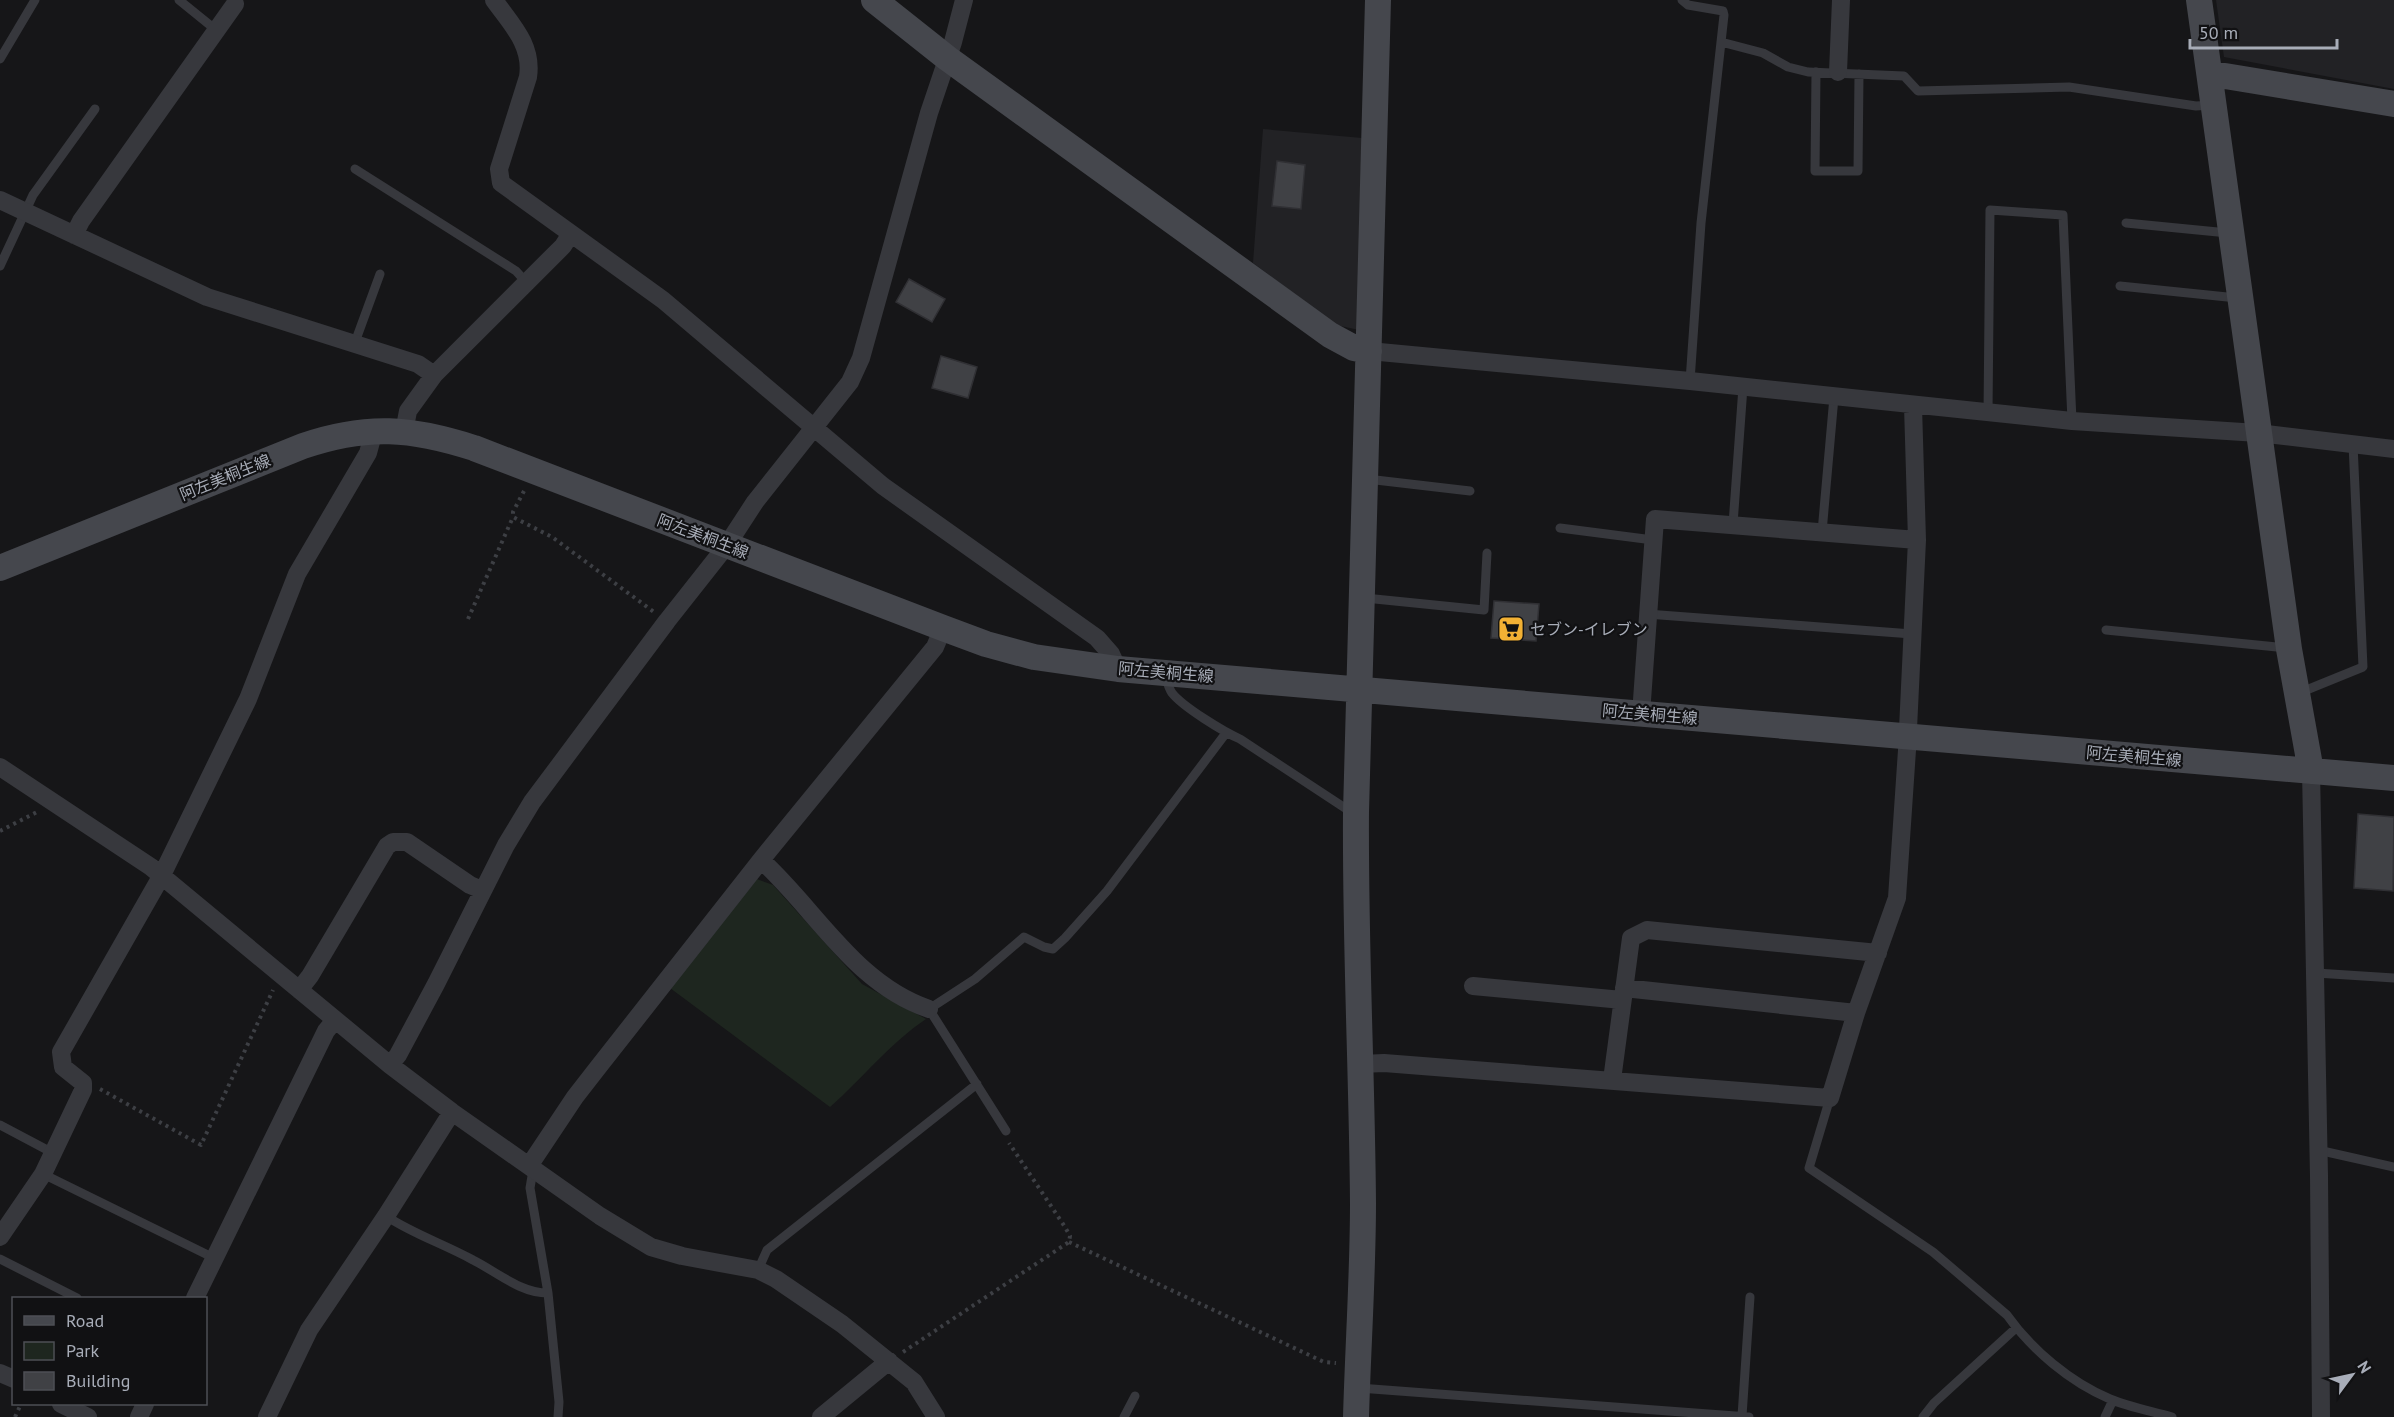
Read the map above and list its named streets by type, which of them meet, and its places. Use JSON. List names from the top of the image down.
{
  "streets": {
    "street": ["阿左美桐生線"]
  },
  "places": {
    "supermarket": ["セブン-イレブン"]
  },
  "legend": ["Road", "Park", "Building"],
  "scale_bar": "50 m",
  "north": "top right"
}
